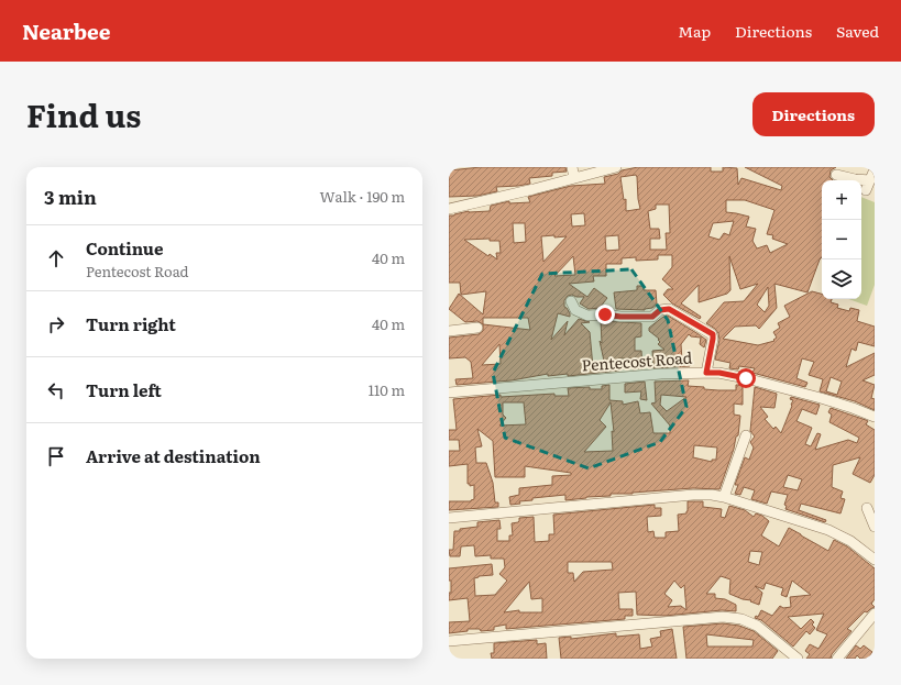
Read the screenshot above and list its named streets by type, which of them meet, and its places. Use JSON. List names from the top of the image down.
{
  "streets": {
    "street": ["Pentecost Road"]
  },
  "page": {
    "header": "Nearbee",
    "nav": ["Map", "Directions", "Saved"],
    "title": "Find us",
    "buttons": "Directions",
    "heading": ["3 min", "Walk · 190 m"],
    "map_buttons": ["+", "−"],
    "list": [
      ["Continue", "Pentecost Road", "40 m"],
      ["Turn right", "40 m"],
      ["Turn left", "110 m"],
      "Arrive at destination"
    ]
  }
}
